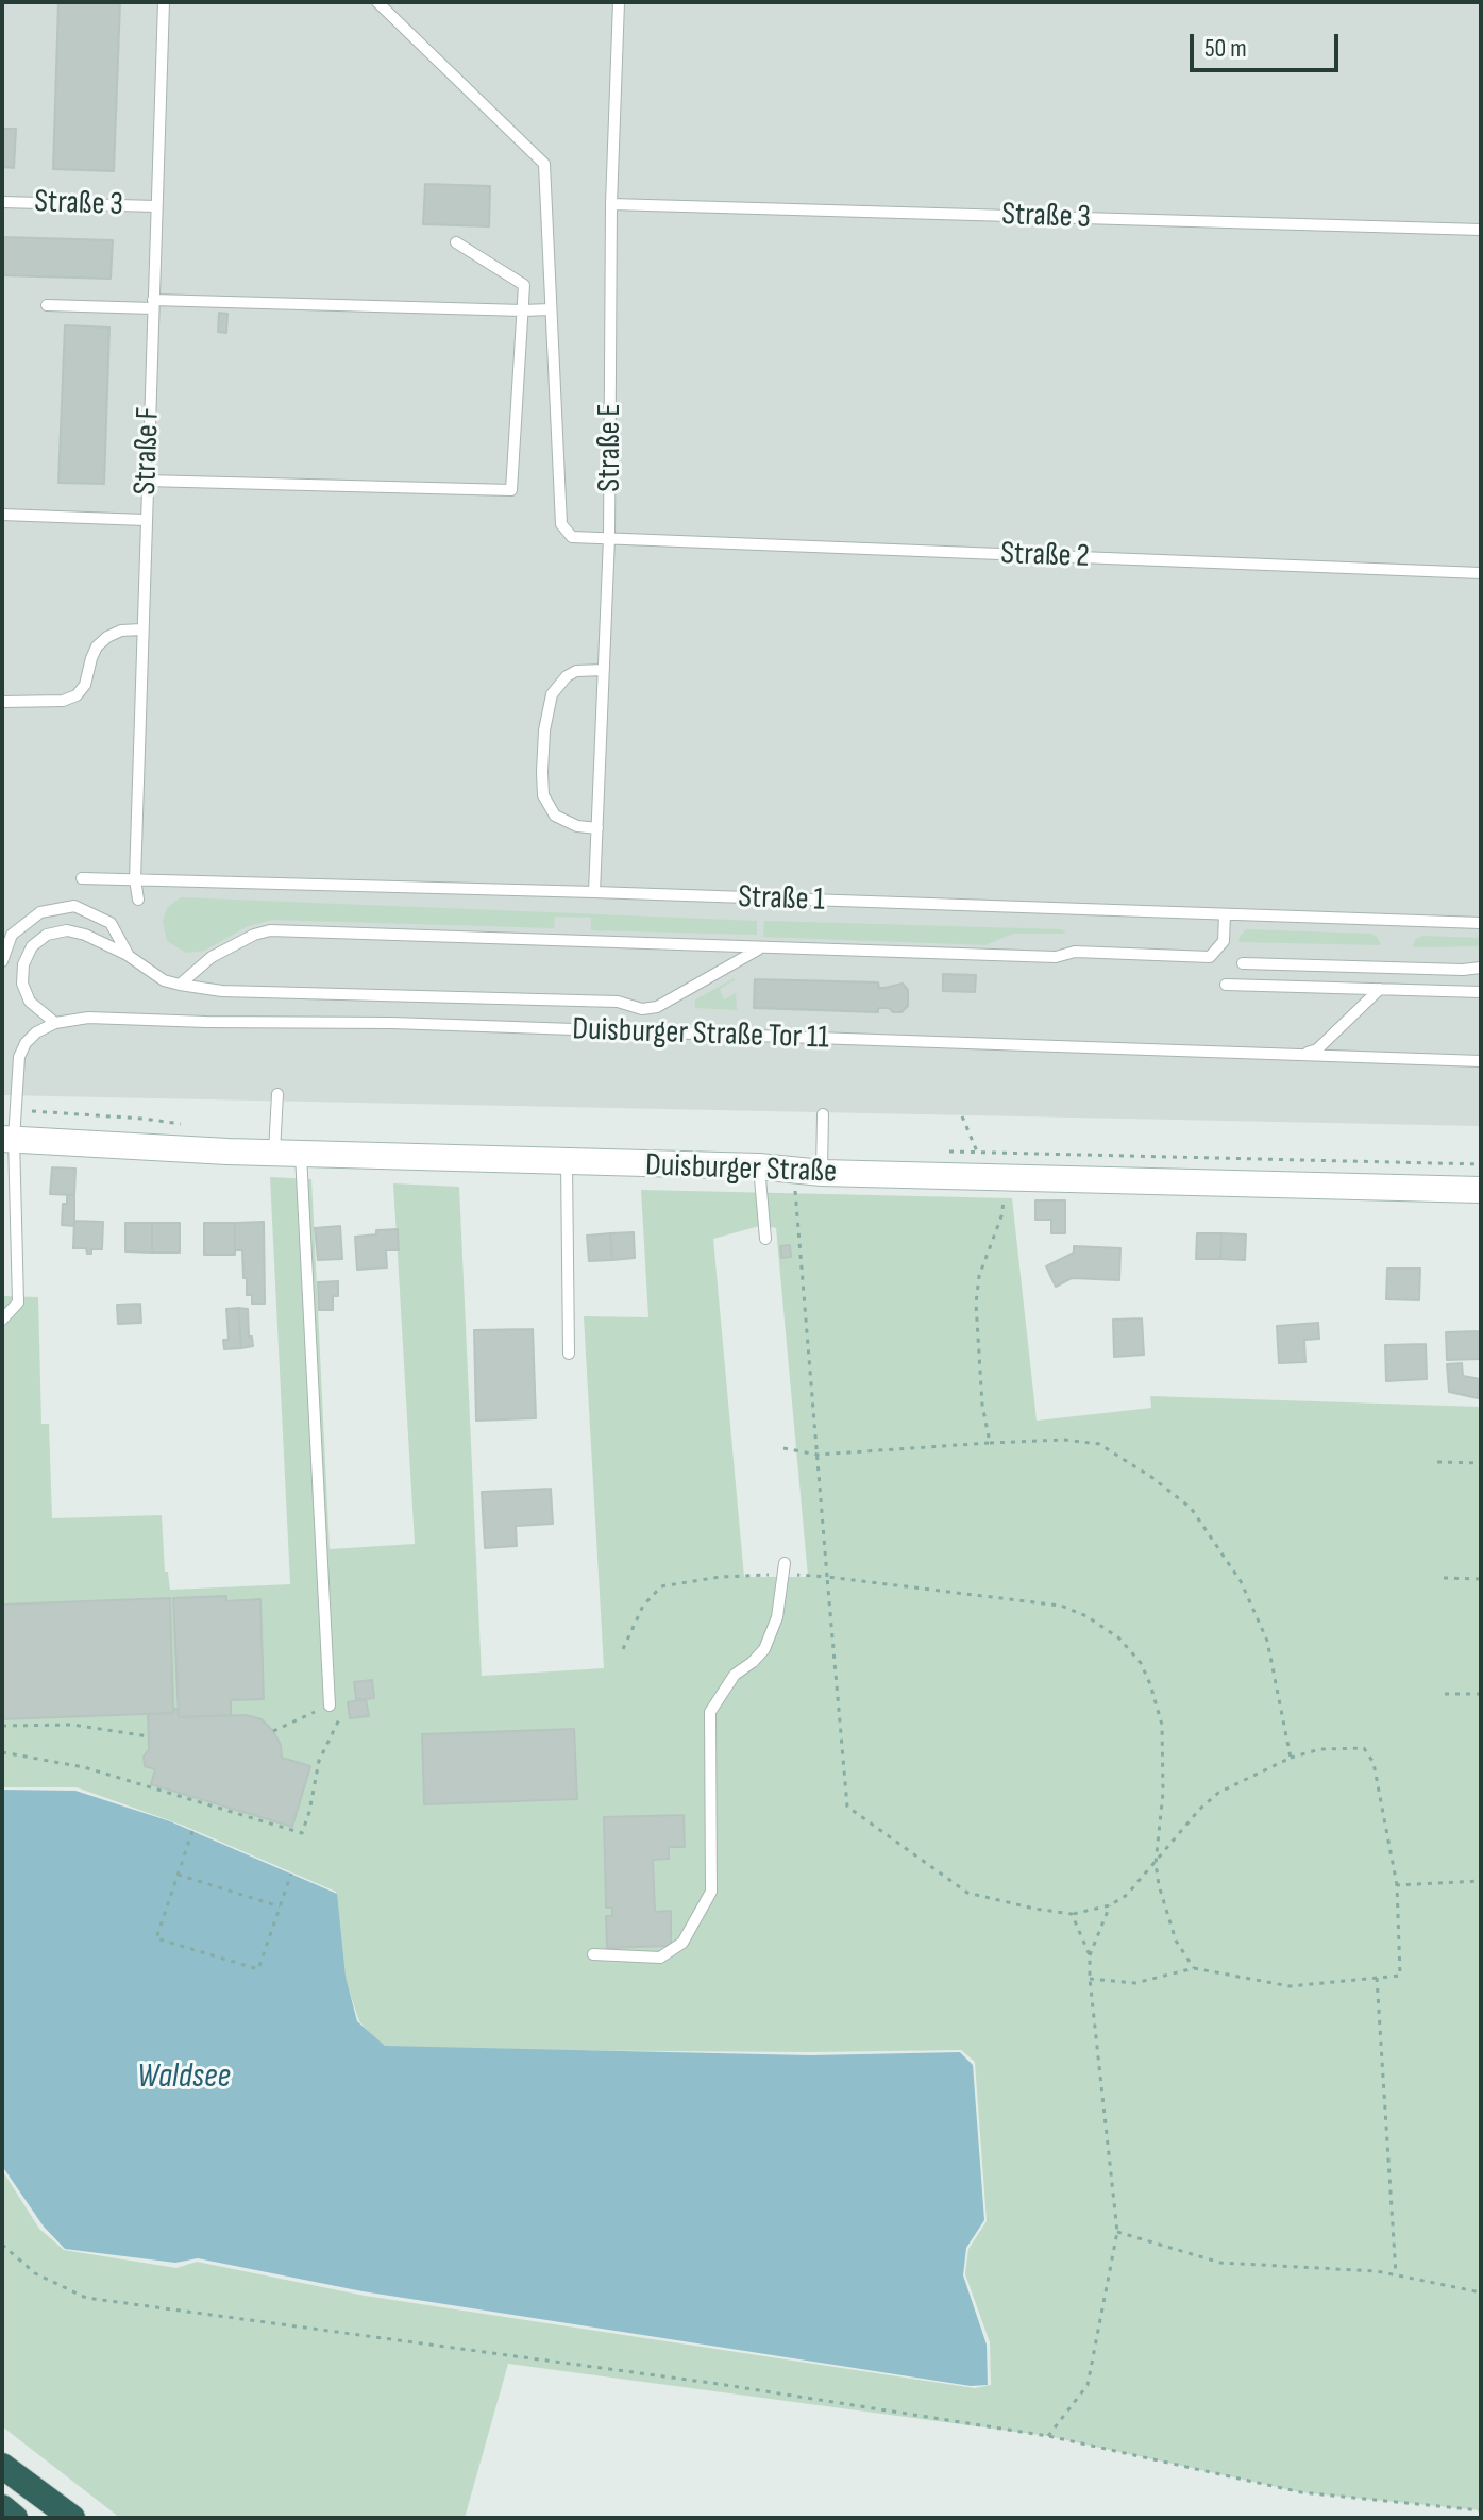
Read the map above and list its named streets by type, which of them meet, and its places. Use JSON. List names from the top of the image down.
{
  "streets": {
    "main road": ["Duisburger Straße"],
    "lane": [
      "Straße 3",
      "Straße E",
      "Straße F",
      "Straße 2",
      "Straße 1",
      "Duisburger Straße Tor 11"
    ]
  },
  "crossings": [
    ["Straße 3", "Straße E"],
    ["Straße 3", "Straße F"],
    ["Straße E", "Straße 2"],
    ["Straße E", "Straße 1"],
    ["Straße F", "Straße 1"]
  ],
  "water": ["Waldsee"],
  "scale_bar": "50 m"
}
